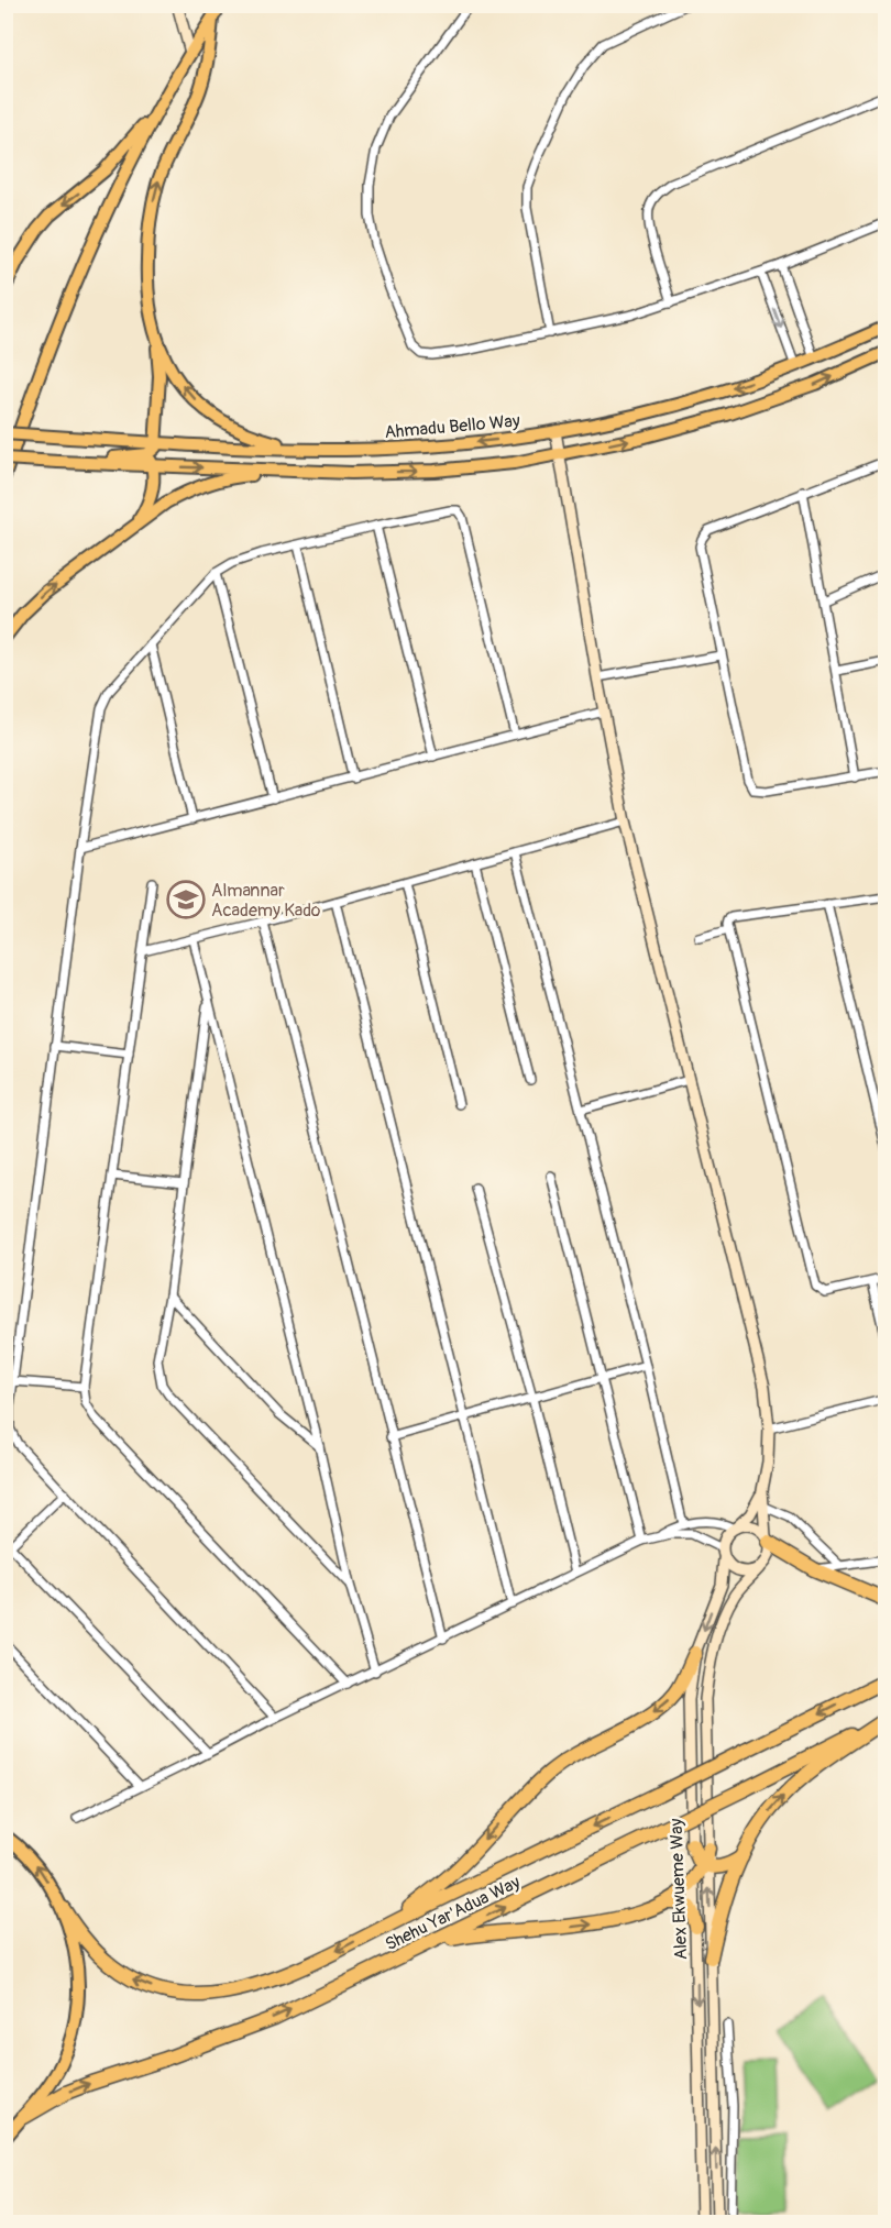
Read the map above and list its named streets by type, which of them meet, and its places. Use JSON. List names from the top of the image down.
{
  "streets": {
    "highway": ["Shehu Yar'Adua Way"],
    "main road": ["Ahmadu Bello Way"],
    "street": ["Alex Ekwueme Way"]
  },
  "places": {
    "school or university": ["Almannar Academy Kado"]
  }
}
